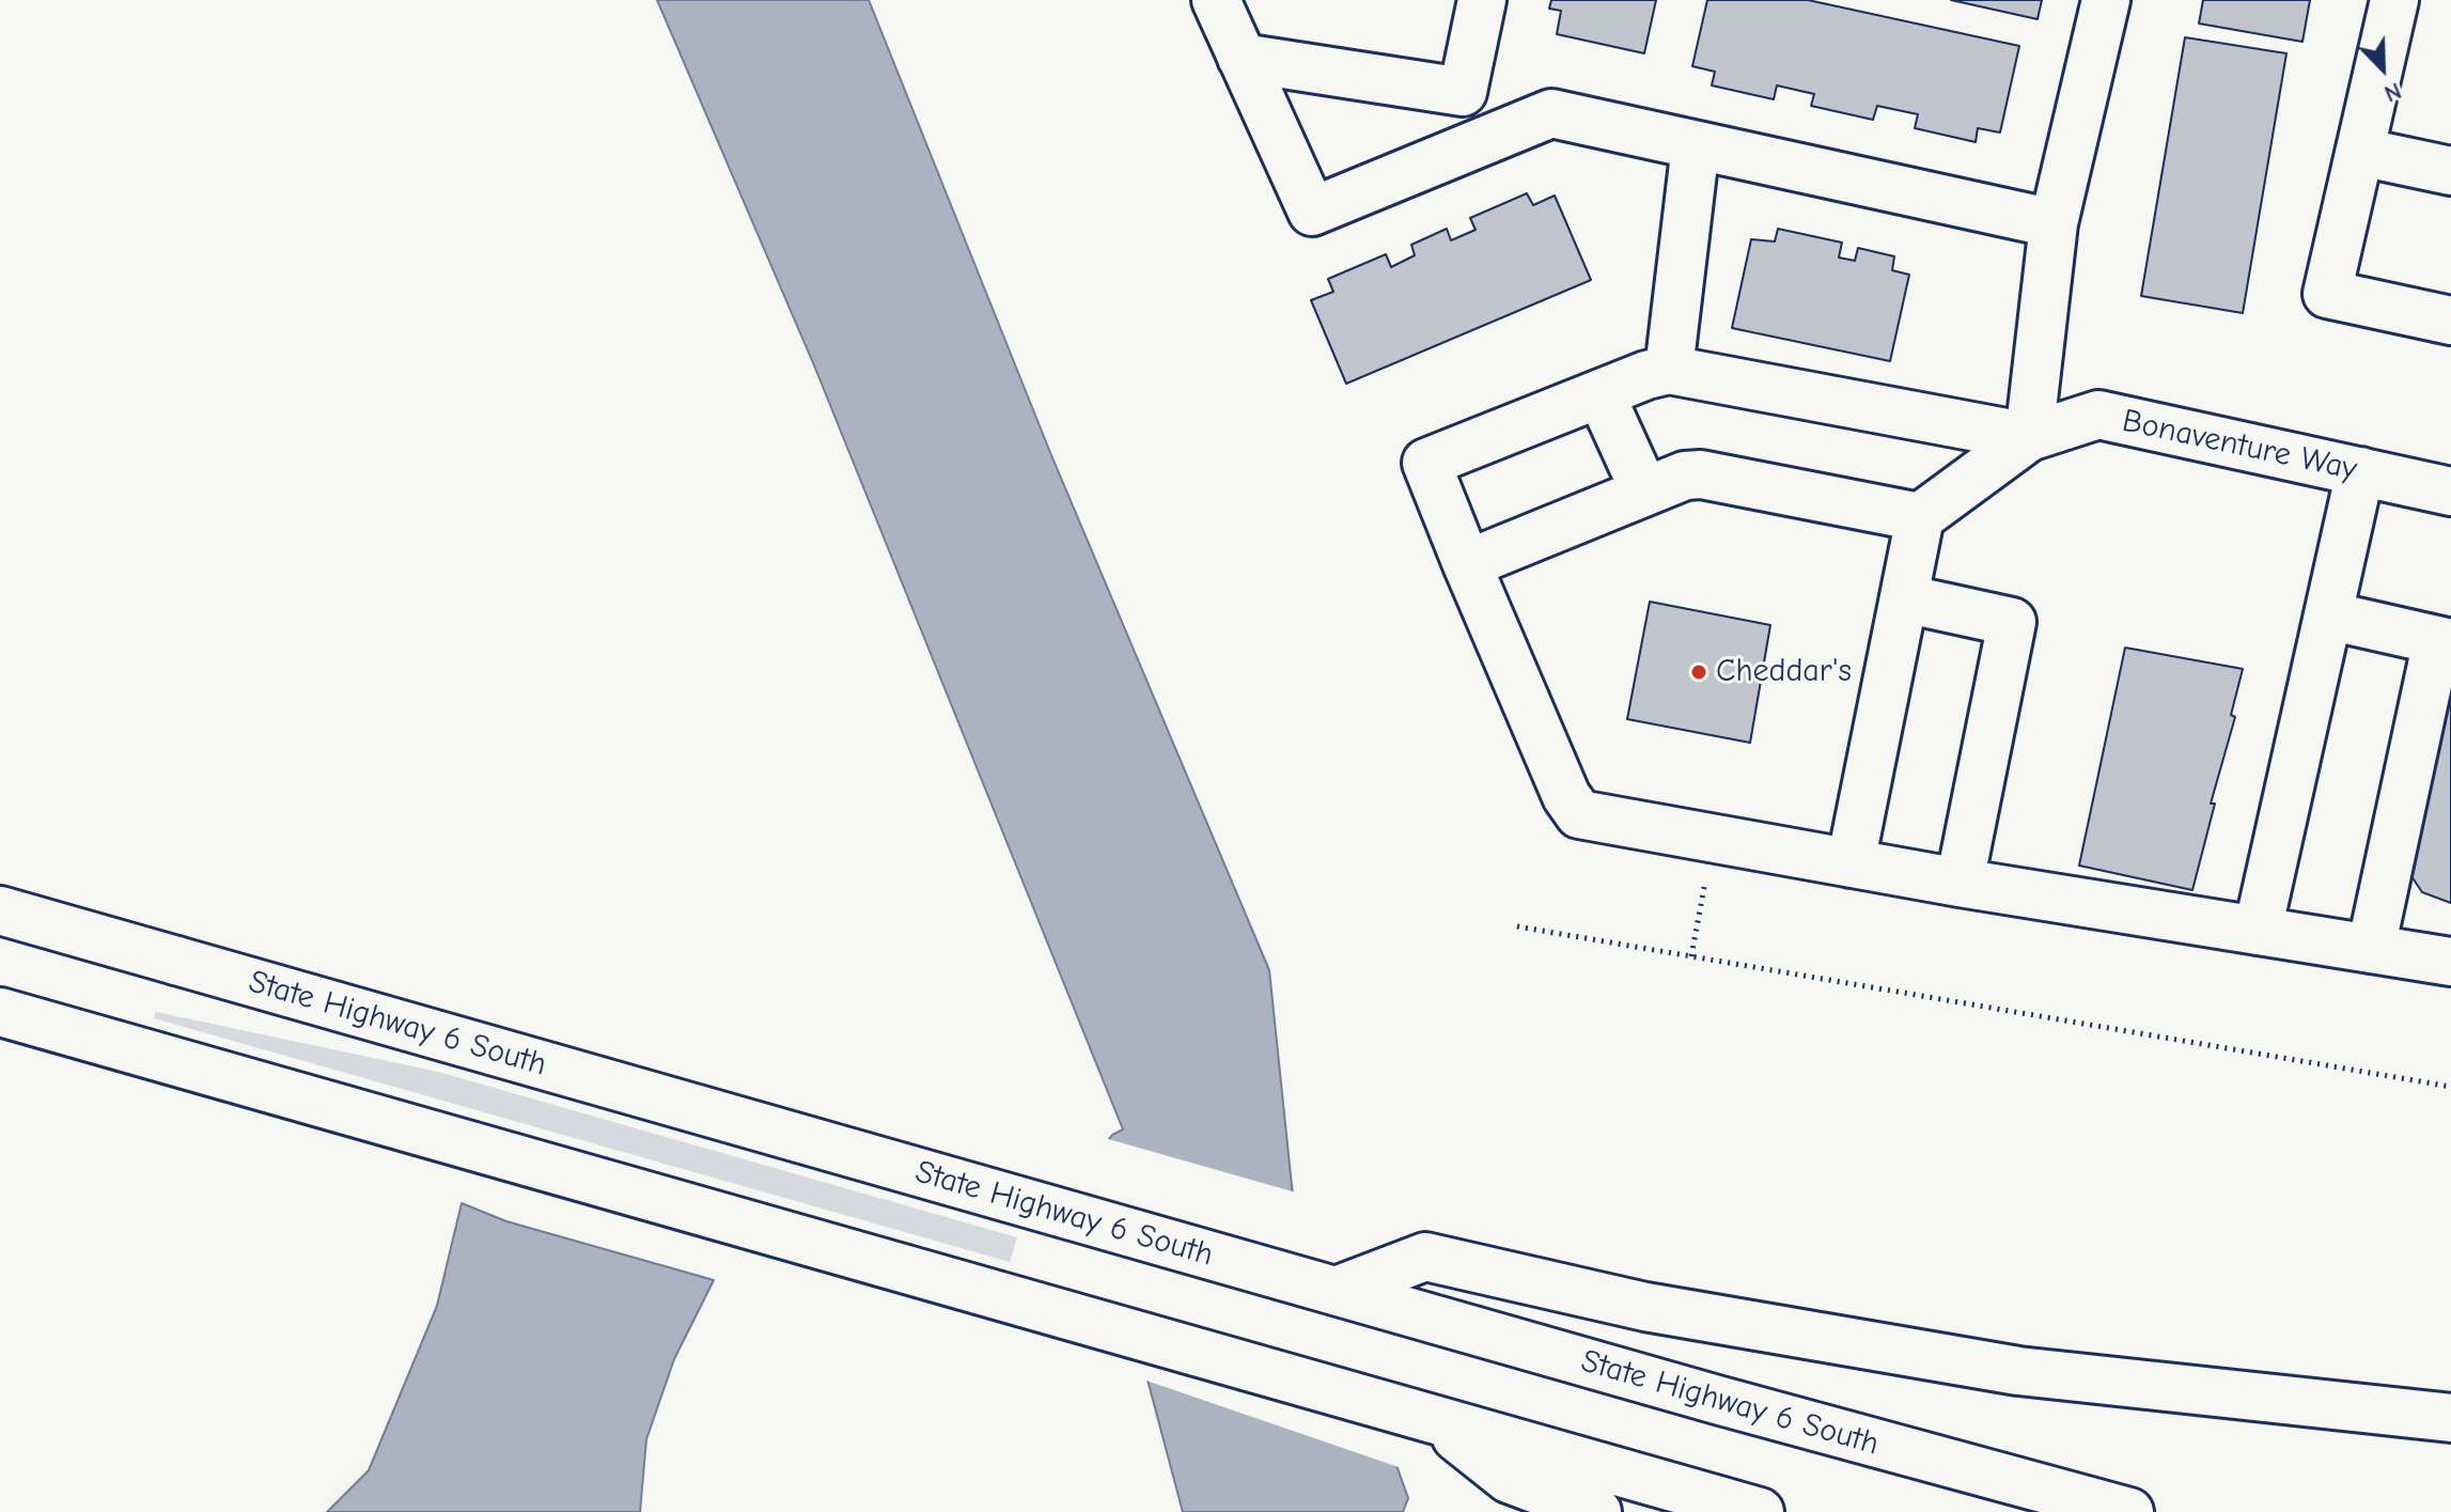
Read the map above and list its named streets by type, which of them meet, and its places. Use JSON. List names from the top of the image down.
{
  "streets": {
    "main road": ["Bonaventure Way", "State Highway 6 South"]
  },
  "places": ["Cheddar's"],
  "north": "bottom right"
}
